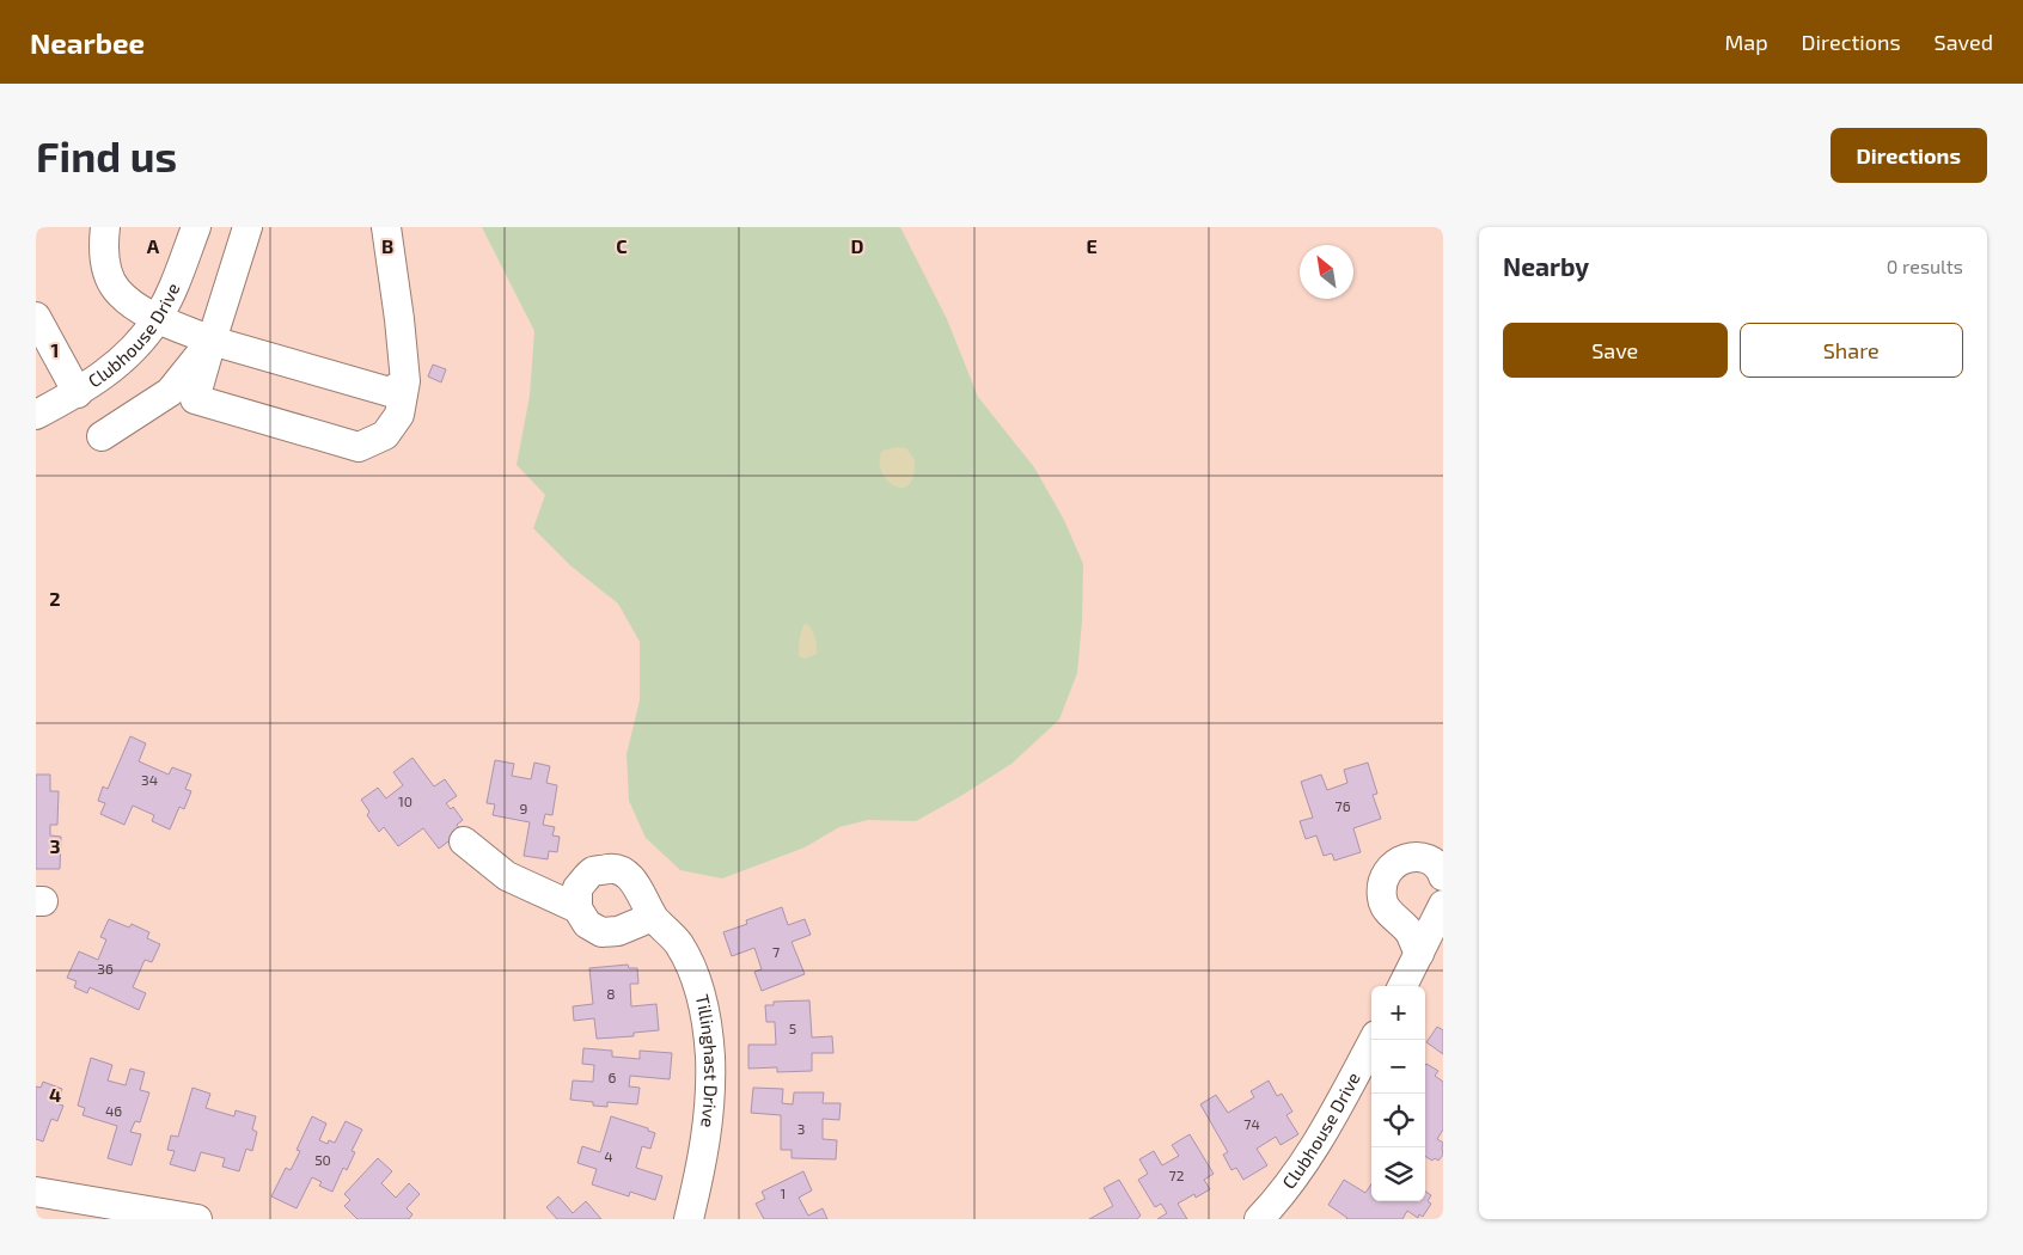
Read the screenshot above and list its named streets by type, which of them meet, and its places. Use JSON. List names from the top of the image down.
{
  "streets": {
    "street": ["Clubhouse Drive", "Tillinghast Drive"]
  },
  "house_numbers": [
    "34",
    "10",
    "76",
    "9",
    "7",
    "36",
    "8",
    "5",
    "6",
    "46",
    "74",
    "3",
    "4",
    "50",
    "72",
    "1"
  ],
  "north": "top left",
  "page": {
    "header": "Nearbee",
    "nav": ["Map", "Directions", "Saved"],
    "buttons": [
      "Directions",
      ["Save", "Share"]
    ],
    "title": "Find us",
    "heading": ["Nearby", "0 results"],
    "map_buttons": ["+", "−"]
  },
  "grid": {
    "columns": [
      "A",
      "B",
      "C",
      "D",
      "E"
    ],
    "rows": [
      "1",
      "2",
      "3",
      "4"
    ]
  }
}
